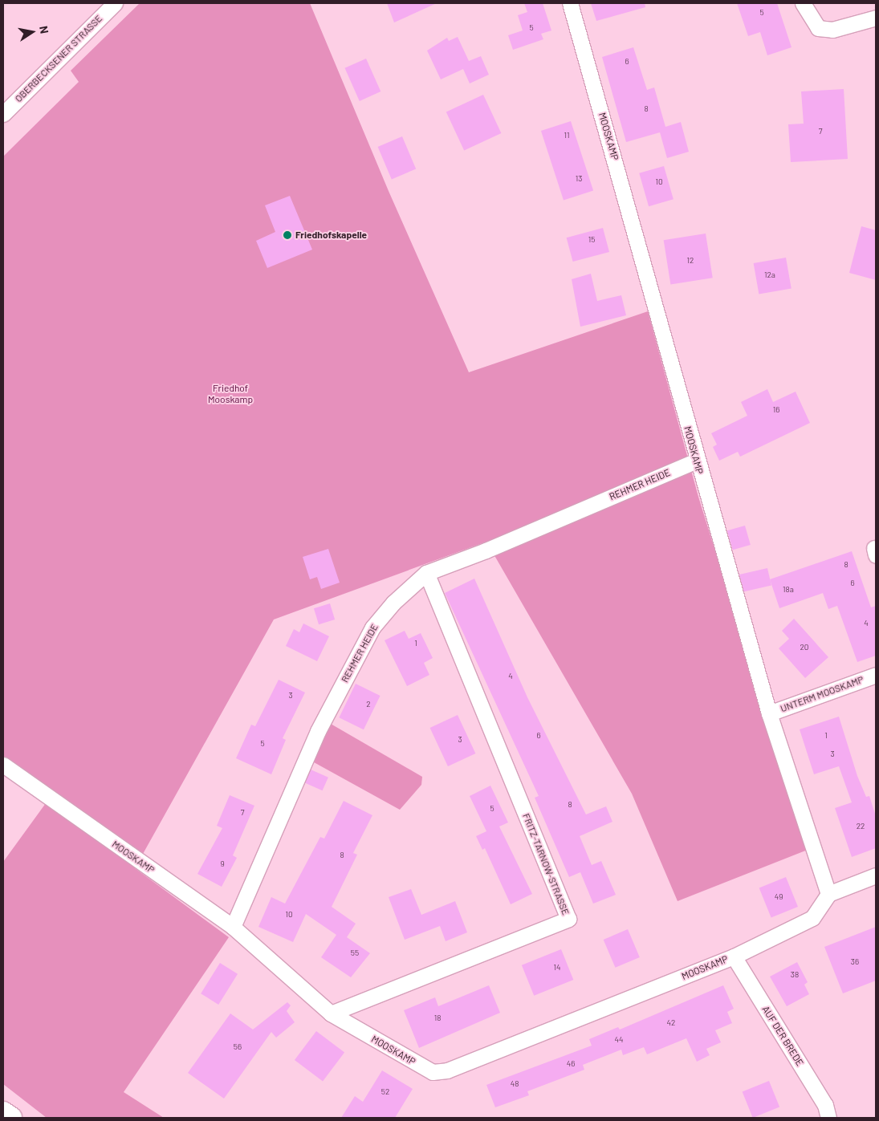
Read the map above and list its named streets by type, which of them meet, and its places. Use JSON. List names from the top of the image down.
{
  "streets": {
    "street": [
      "OBERBECKSENER STRASSE",
      "MOOSKAMP",
      "REHMER HEIDE",
      "UNTERM MOOSKAMP",
      "FRITZ-TARNOW-STRASSE",
      "AUF DER BREDE"
    ]
  },
  "crossings": [
    ["MOOSKAMP", "REHMER HEIDE"],
    ["MOOSKAMP", "UNTERM MOOSKAMP"],
    ["MOOSKAMP", "FRITZ-TARNOW-STRASSE"],
    ["MOOSKAMP", "AUF DER BREDE"],
    ["REHMER HEIDE", "FRITZ-TARNOW-STRASSE"]
  ],
  "parks": ["Friedhof Mooskamp"],
  "places": ["Friedhofskapelle"],
  "house_numbers": [
    "5",
    "5",
    "6",
    "8",
    "7",
    "11",
    "13",
    "10",
    "15",
    "12",
    "12a",
    "16",
    "8",
    "6",
    "18a",
    "4",
    "1",
    "20",
    "4",
    "3",
    "2",
    "6",
    "1",
    "3",
    "5",
    "3",
    "8",
    "5",
    "7",
    "22",
    "8",
    "9",
    "49",
    "10",
    "55",
    "36",
    "14",
    "38",
    "18",
    "42",
    "44",
    "56",
    "46",
    "48",
    "52"
  ],
  "north": "right"
}
